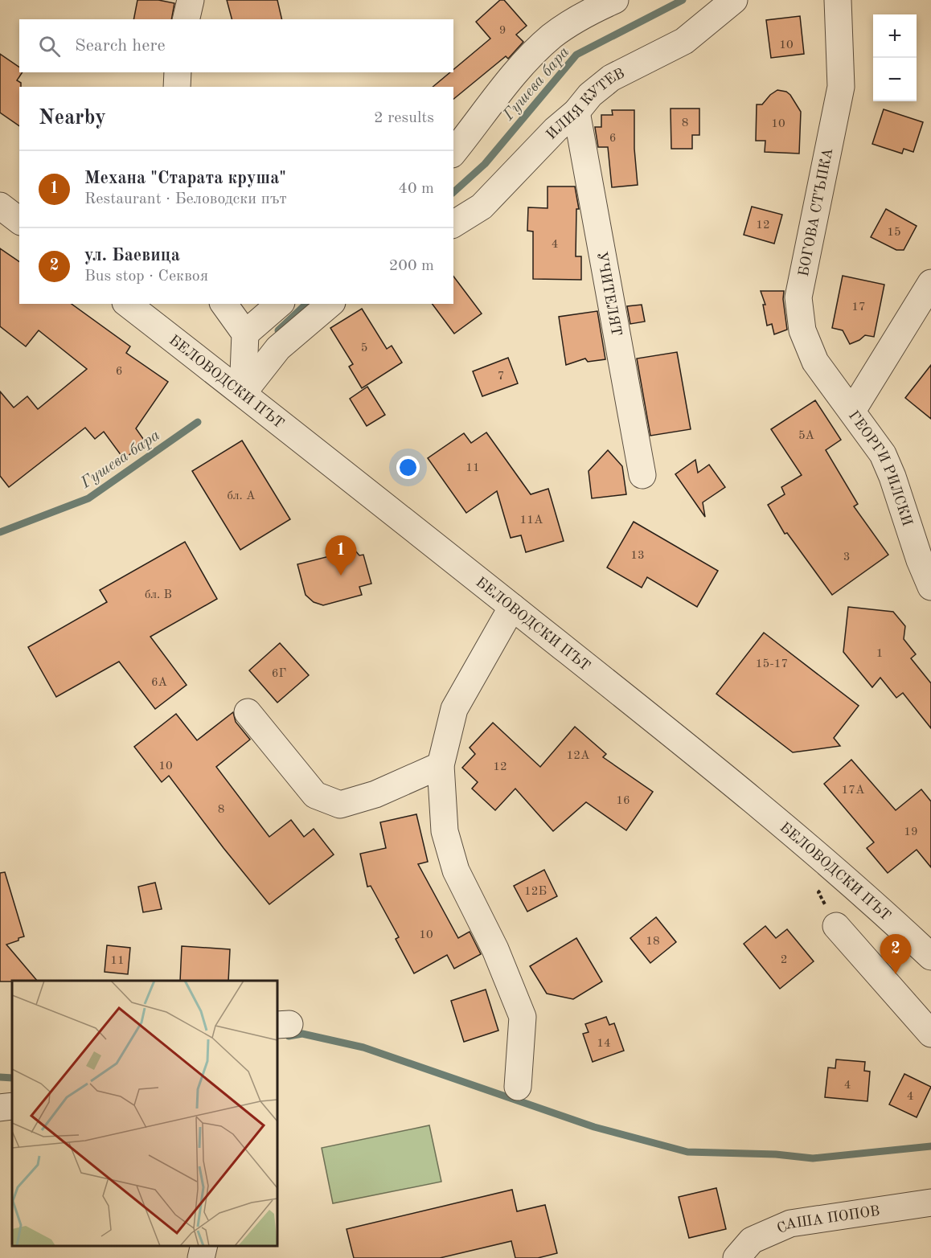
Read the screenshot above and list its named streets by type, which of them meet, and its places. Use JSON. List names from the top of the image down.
{
  "streets": {
    "street": [
      "ИЛИЯ КУТЕВ",
      "БОГОВА СТЪПКА",
      "УЧИТЕЛЯТ",
      "БЕЛОВОДСКИ ПЪТ",
      "ГЕОРГИ РИЛСКИ",
      "САША ПОПОВ"
    ]
  },
  "crossings": [
    ["ИЛИЯ КУТЕВ", "УЧИТЕЛЯТ"],
    ["БОГОВА СТЪПКА", "ГЕОРГИ РИЛСКИ"]
  ],
  "water": ["Гушева бара"],
  "house_numbers": [
    "9",
    "10",
    "8",
    "10",
    "6",
    "12",
    "15",
    "4",
    "17",
    "5",
    "6",
    "7",
    "5А",
    "11",
    "бл. A",
    "11А",
    "13",
    "3",
    "бл. B",
    "1",
    "15-17",
    "6Г",
    "6А",
    "12А",
    "10",
    "12",
    "17А",
    "16",
    "8",
    "19",
    "12Б",
    "10",
    "18",
    "2",
    "11",
    "14",
    "4",
    "4"
  ],
  "page": {
    "map_buttons": ["+", "−"],
    "search": "Search here",
    "heading": ["Nearby", "2 results"],
    "list": [
      {
        "mark": "1",
        "name": "Механа \"Старата круша\"",
        "note": "Restaurant · Беловодски път",
        "value": "40 m"
      },
      {
        "mark": "2",
        "name": "ул. Баевица",
        "note": "Bus stop · Секвоя",
        "value": "200 m"
      }
    ],
    "pins": ["1", "2"]
  }
}
